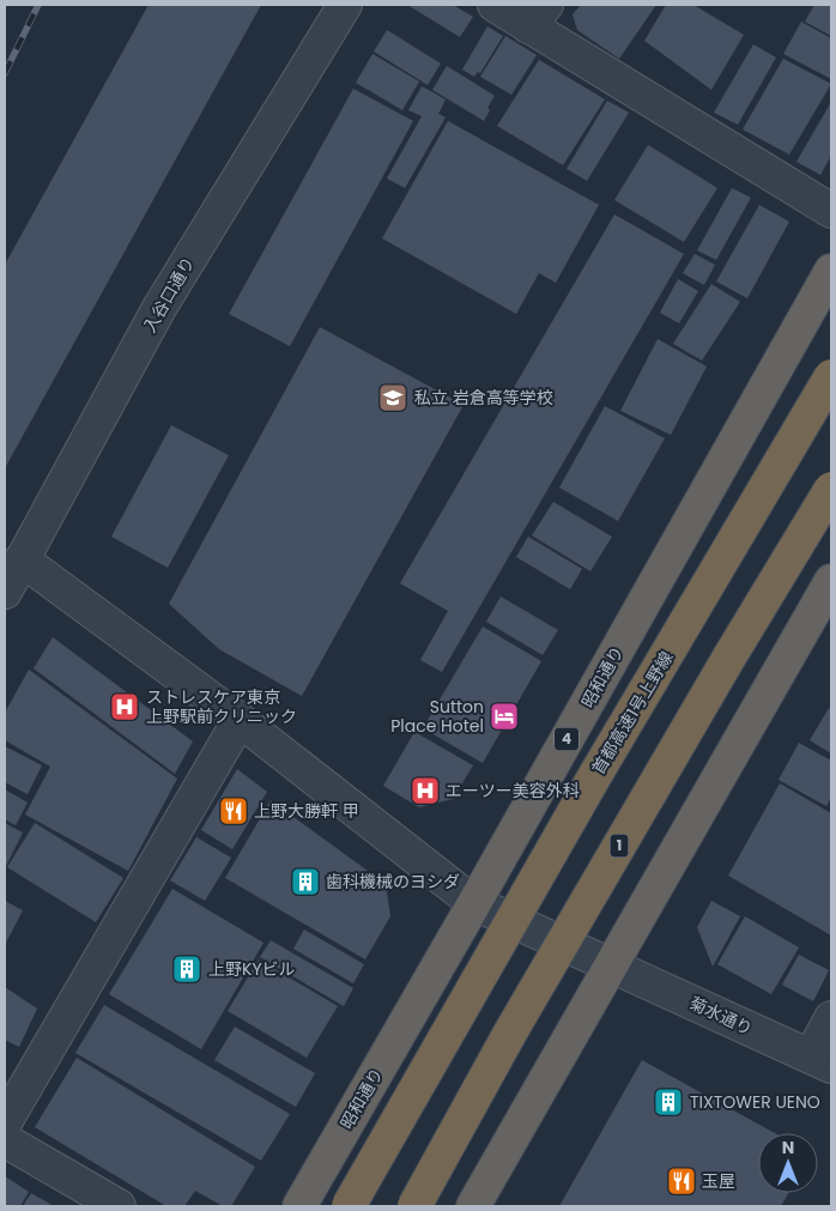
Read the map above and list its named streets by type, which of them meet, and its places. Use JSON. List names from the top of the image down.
{
  "streets": {
    "highway": [
      "昭和通り",
      "首都高速1号上野線",
      "4",
      "1"
    ],
    "street": ["入谷口通り", "菊水通り"]
  },
  "crossings": [
    ["入谷口通り", "菊水通り"],
    ["昭和通り", "菊水通り"]
  ],
  "places": {
    "school or university": ["私立 岩倉高等学校"],
    "hospital": ["ストレスケア東京 上野駅前クリニック", "エーツー美容外科"],
    "hotel": ["Sutton Place Hotel"],
    "restaurant": ["上野大勝軒 甲", "玉屋"],
    "building": ["歯科機械のヨシダ", "上野KYビル", "TIXTOWER UENO"]
  },
  "north": "top"
}
